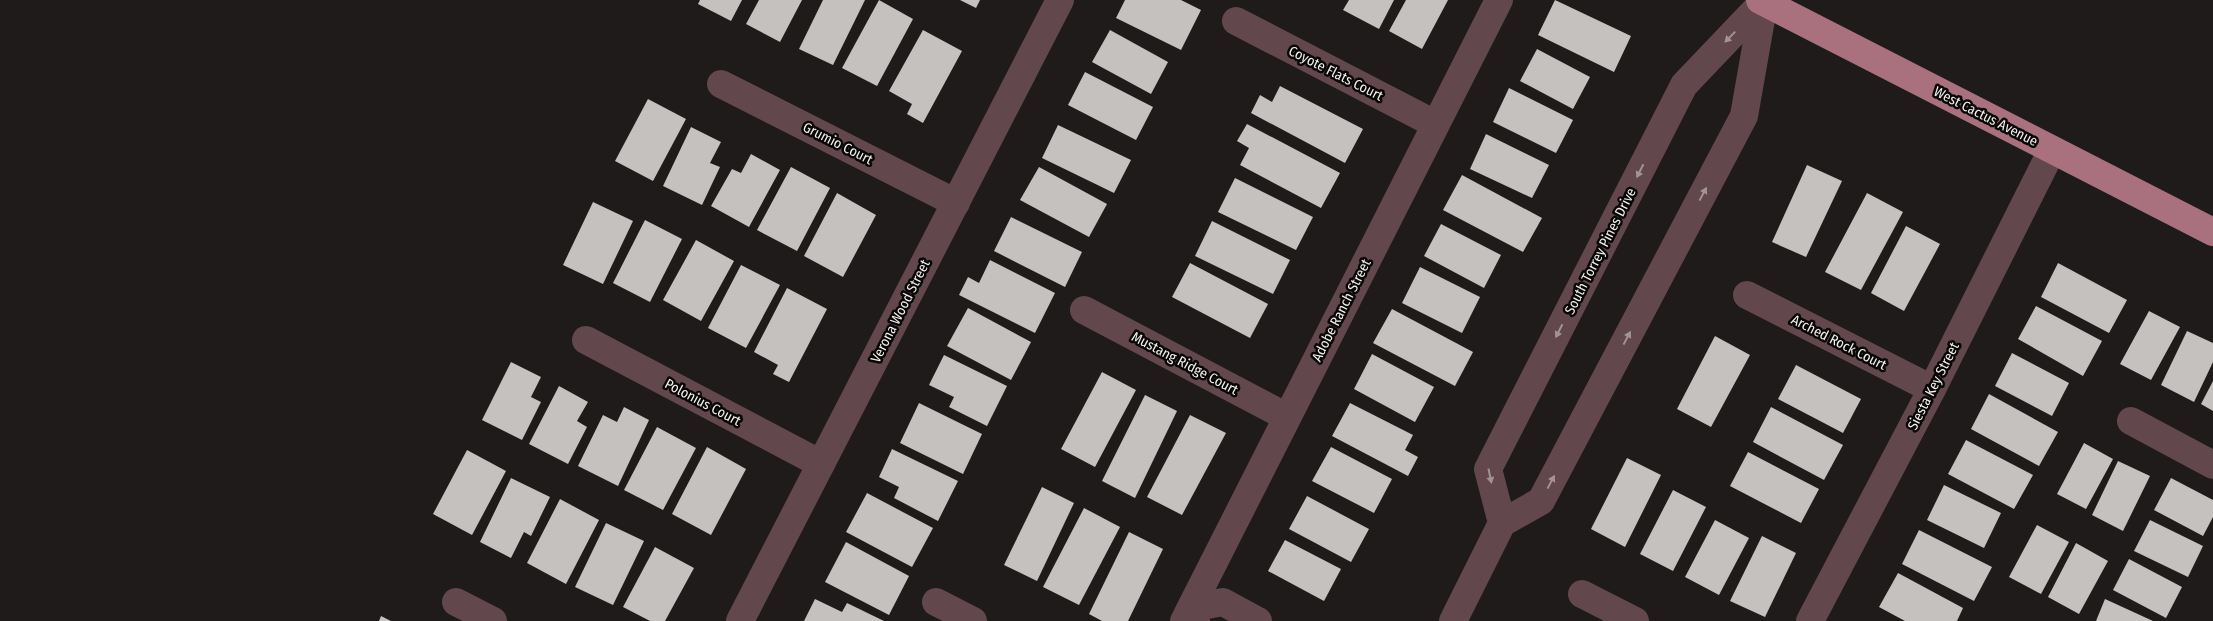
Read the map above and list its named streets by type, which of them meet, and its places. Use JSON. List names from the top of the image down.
{
  "streets": {
    "main road": ["West Cactus Avenue"],
    "street": [
      "Coyote Flats Court",
      "Grumio Court",
      "South Torrey Pines Drive",
      "Adobe Ranch Street",
      "Verona Wood Street",
      "Arched Rock Court",
      "Mustang Ridge Court",
      "Siesta Key Street",
      "Polonius Court"
    ]
  },
  "crossings": [
    ["Coyote Flats Court", "Adobe Ranch Street"],
    ["West Cactus Avenue", "South Torrey Pines Drive"],
    ["West Cactus Avenue", "Siesta Key Street"],
    ["Grumio Court", "Verona Wood Street"],
    ["Adobe Ranch Street", "Mustang Ridge Court"],
    ["Verona Wood Street", "Polonius Court"],
    ["Arched Rock Court", "Siesta Key Street"]
  ]
}
